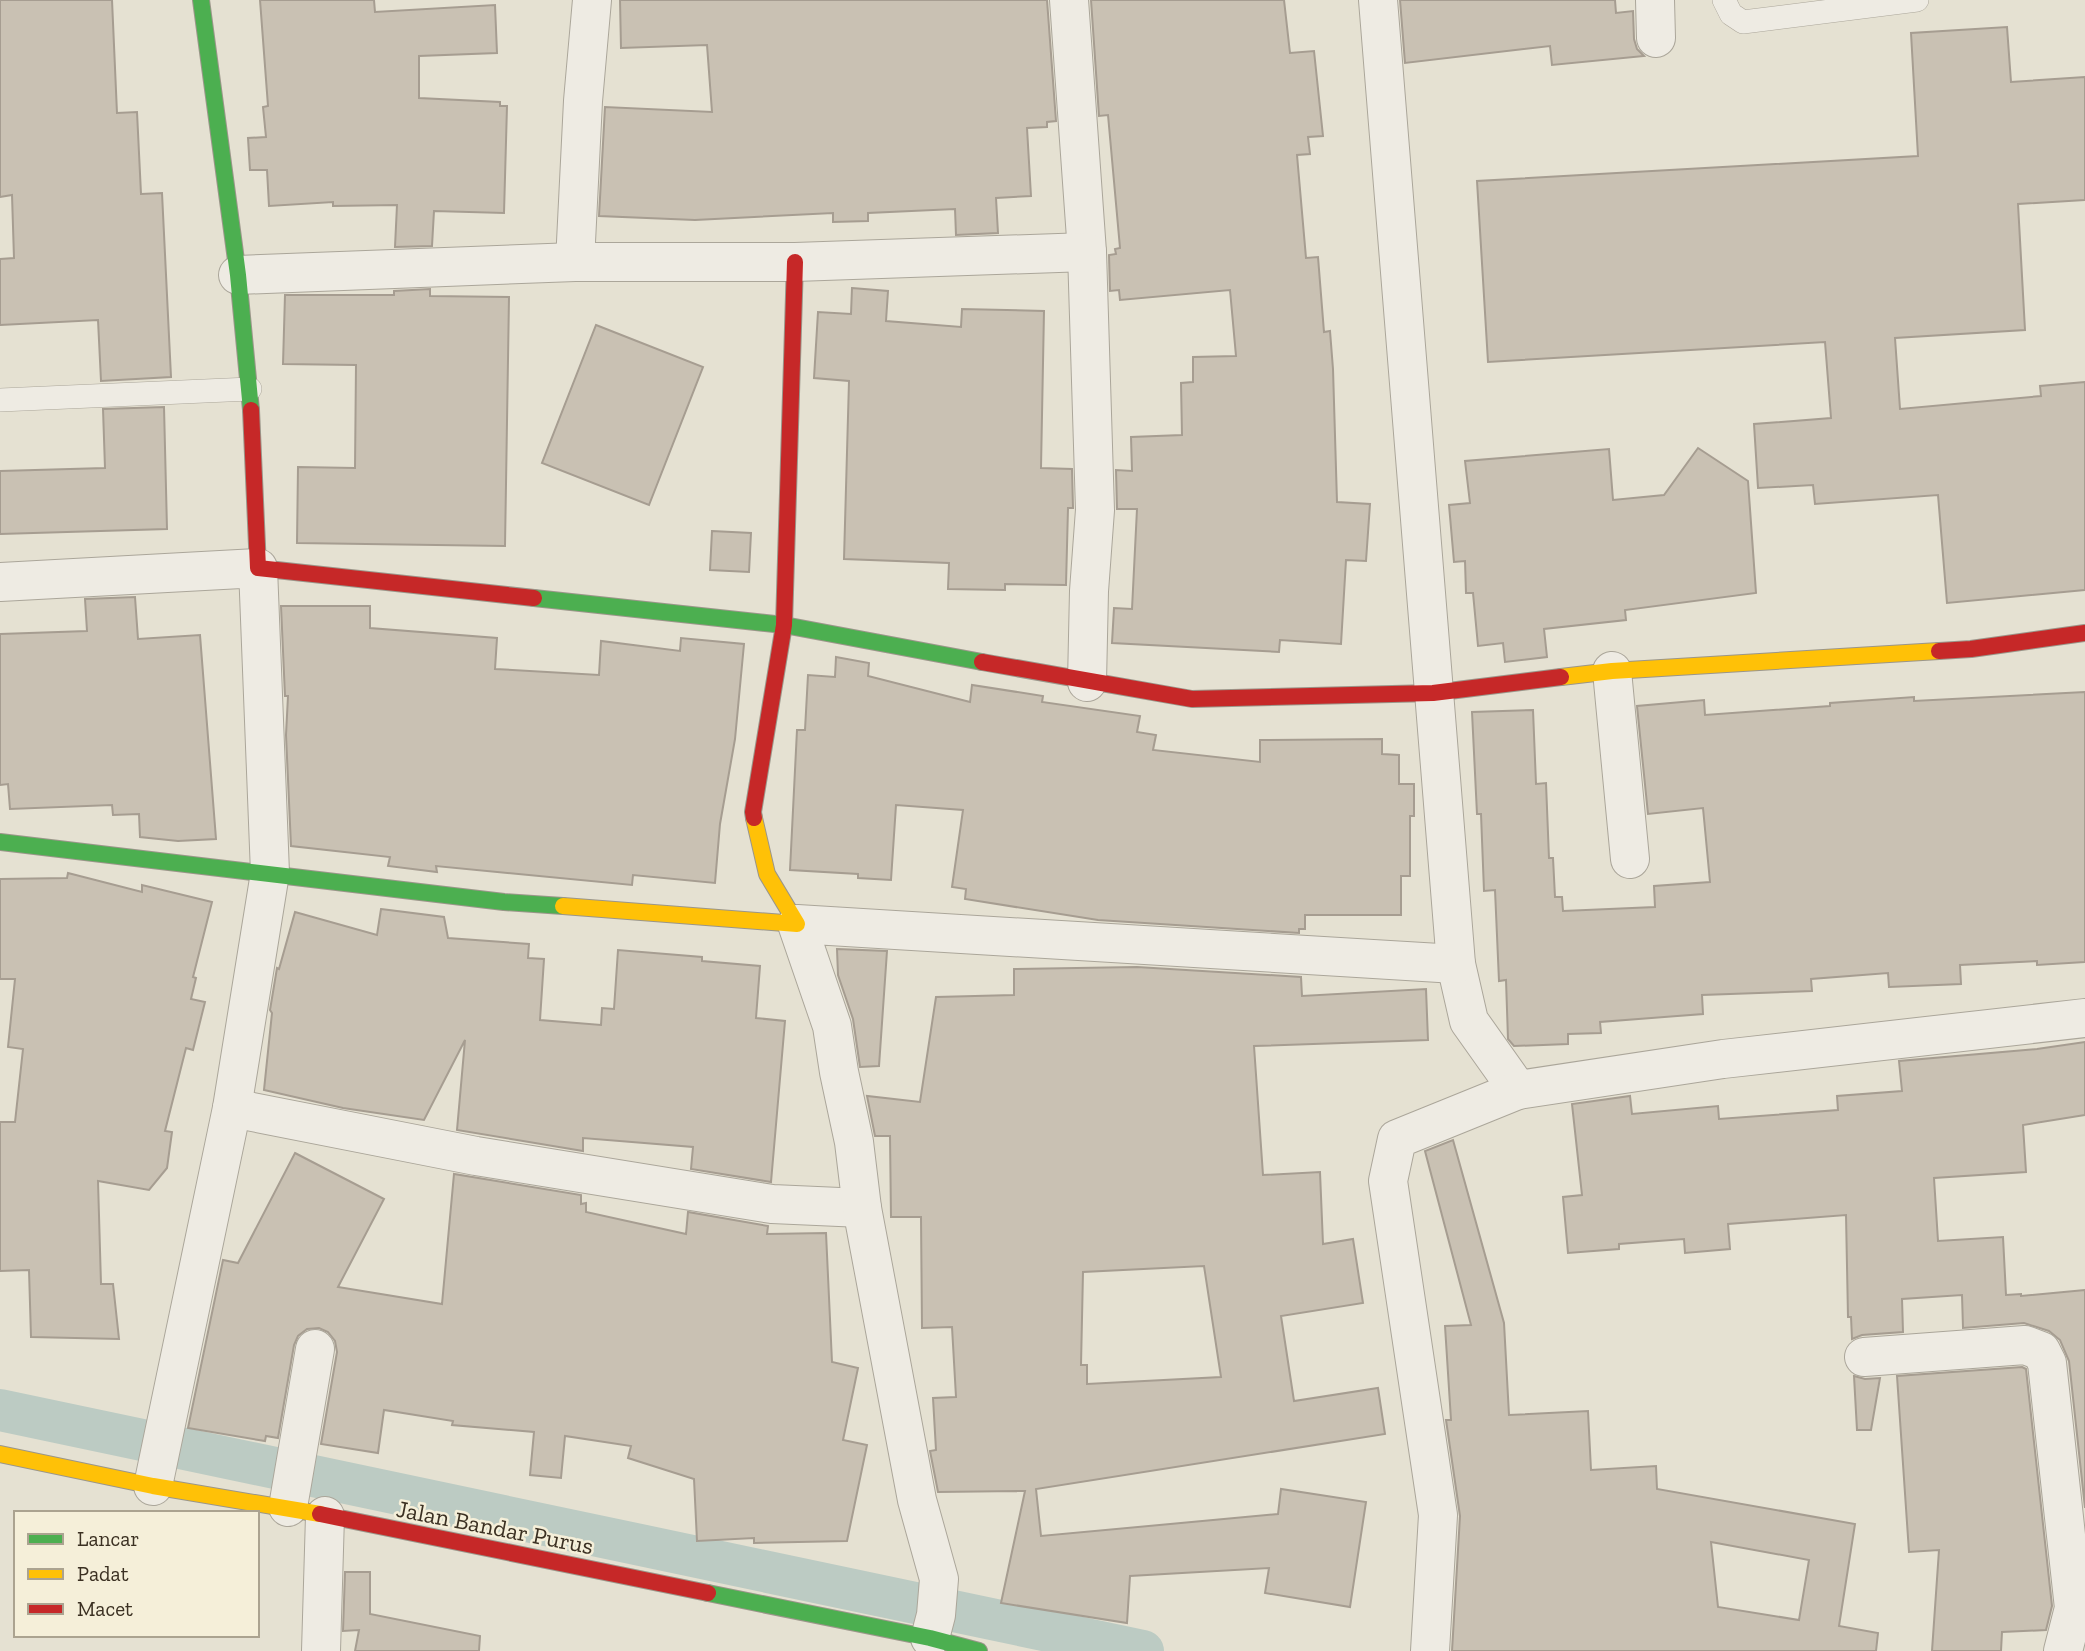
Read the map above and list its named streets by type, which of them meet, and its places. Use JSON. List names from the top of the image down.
{
  "streets": {
    "street": ["Jalan Bandar Purus"]
  },
  "legend": ["Lancar", "Padat", "Macet"]
}
